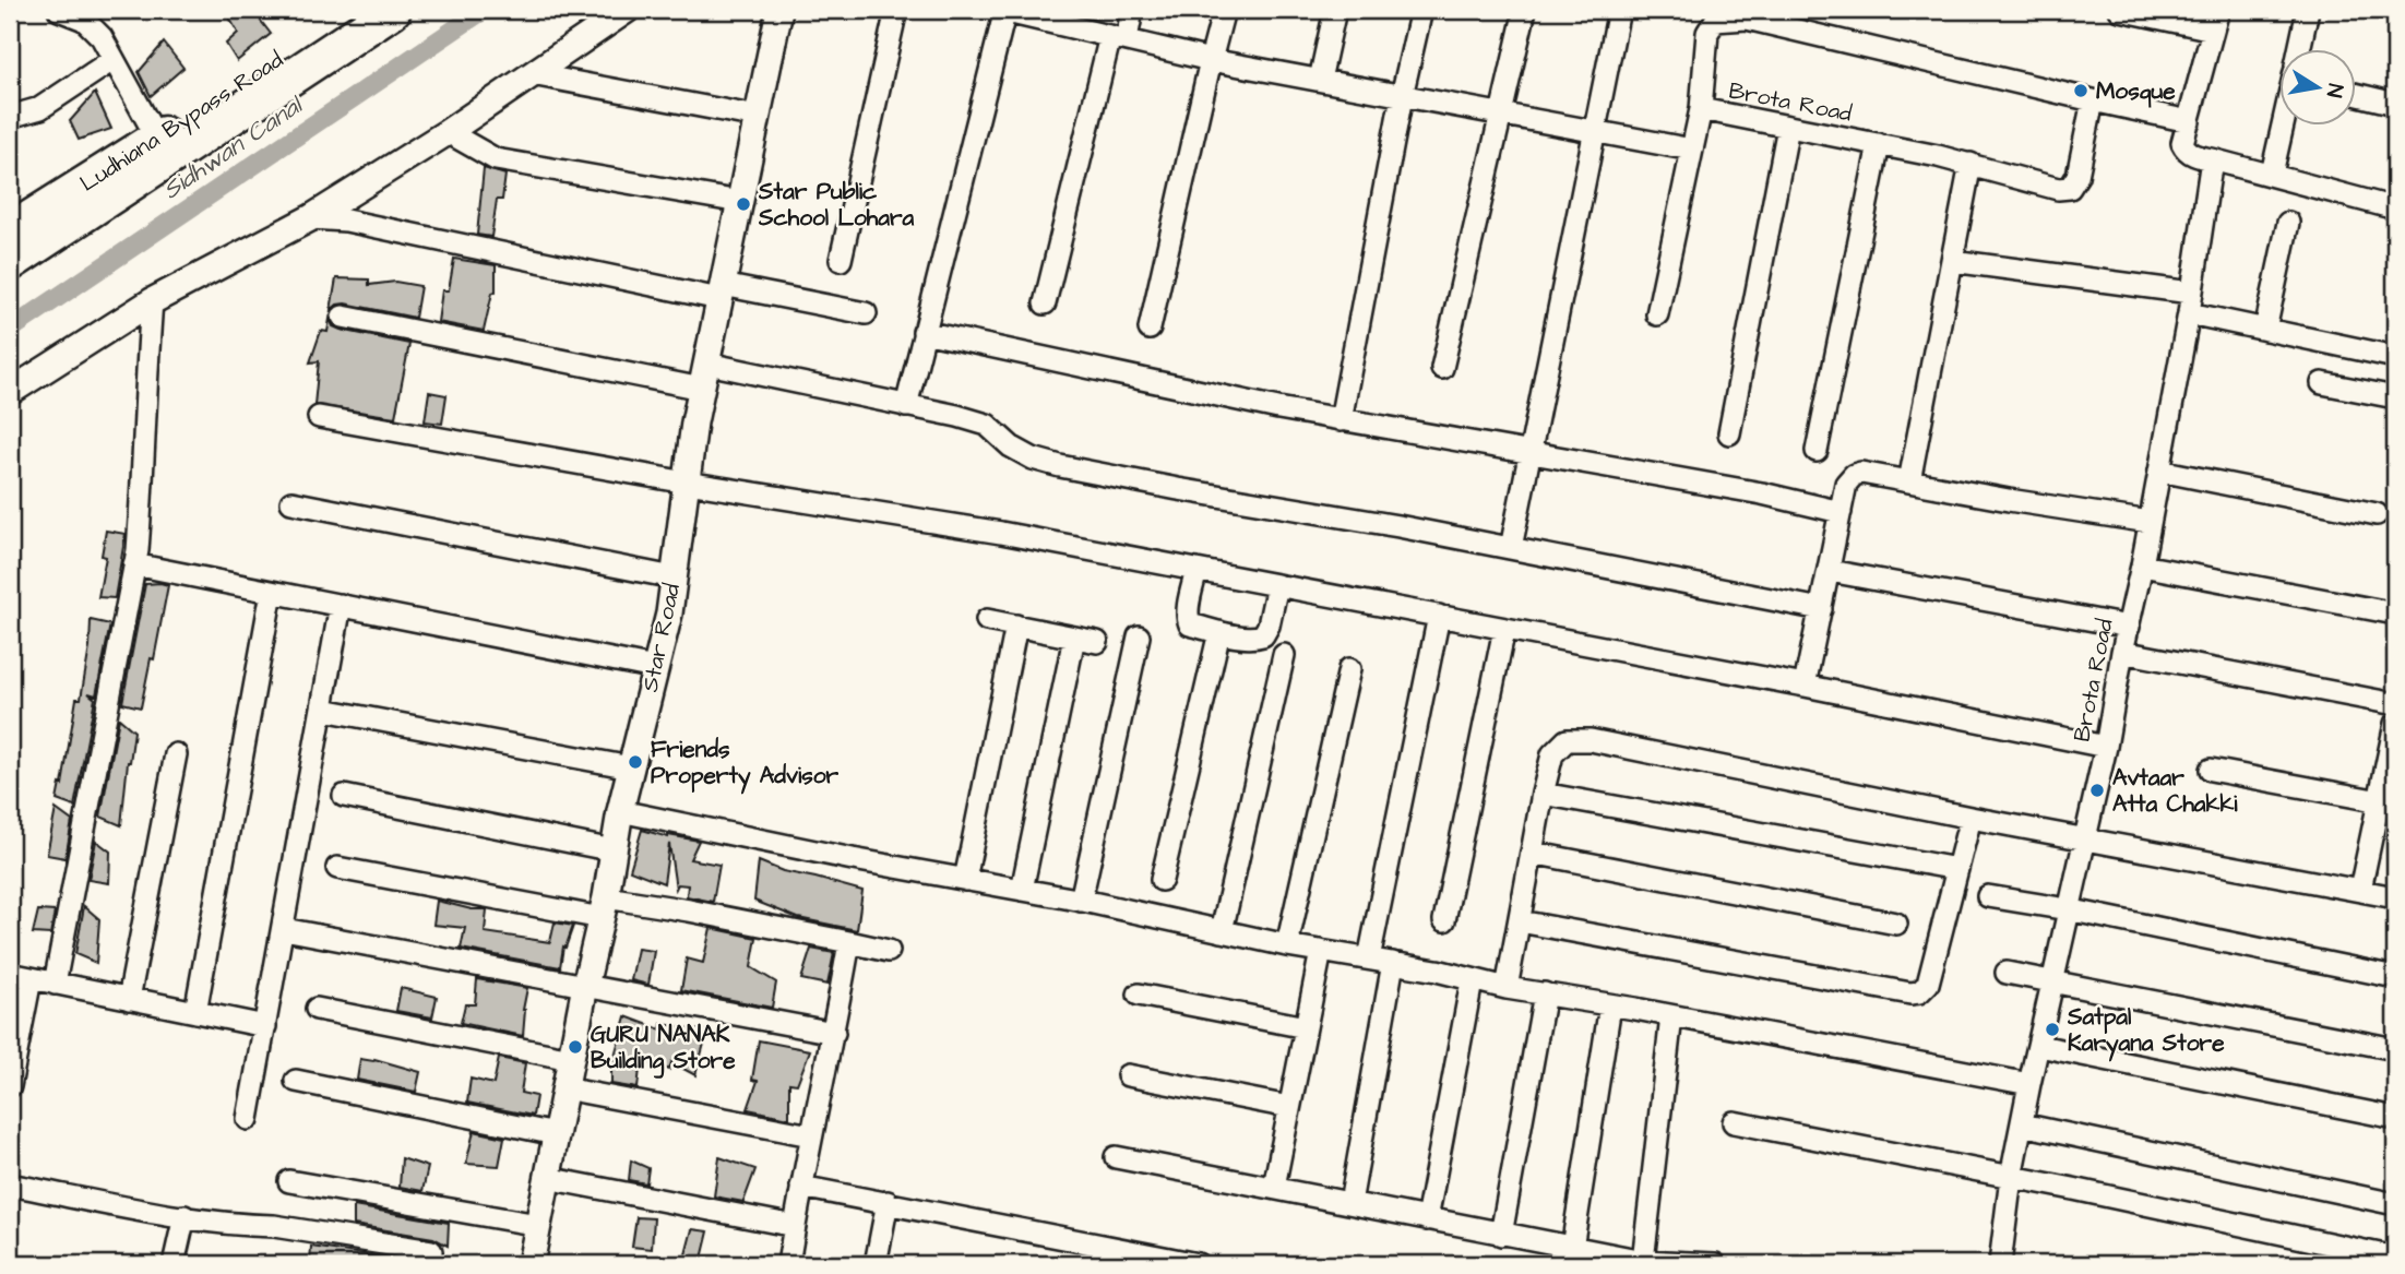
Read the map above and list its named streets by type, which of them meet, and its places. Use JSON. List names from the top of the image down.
{
  "streets": {
    "highway": ["Ludhiana Bypass Road"],
    "street": ["Brota Road", "Star Road"]
  },
  "water": ["Sidhwan Canal"],
  "places": [
    "Mosque",
    "Star Public School Lohara",
    "Friends Property Advisor",
    "Avtaar Atta Chakki",
    "Satpal Karyana Store",
    "GURU NANAK Building Store"
  ],
  "north": "right"
}
